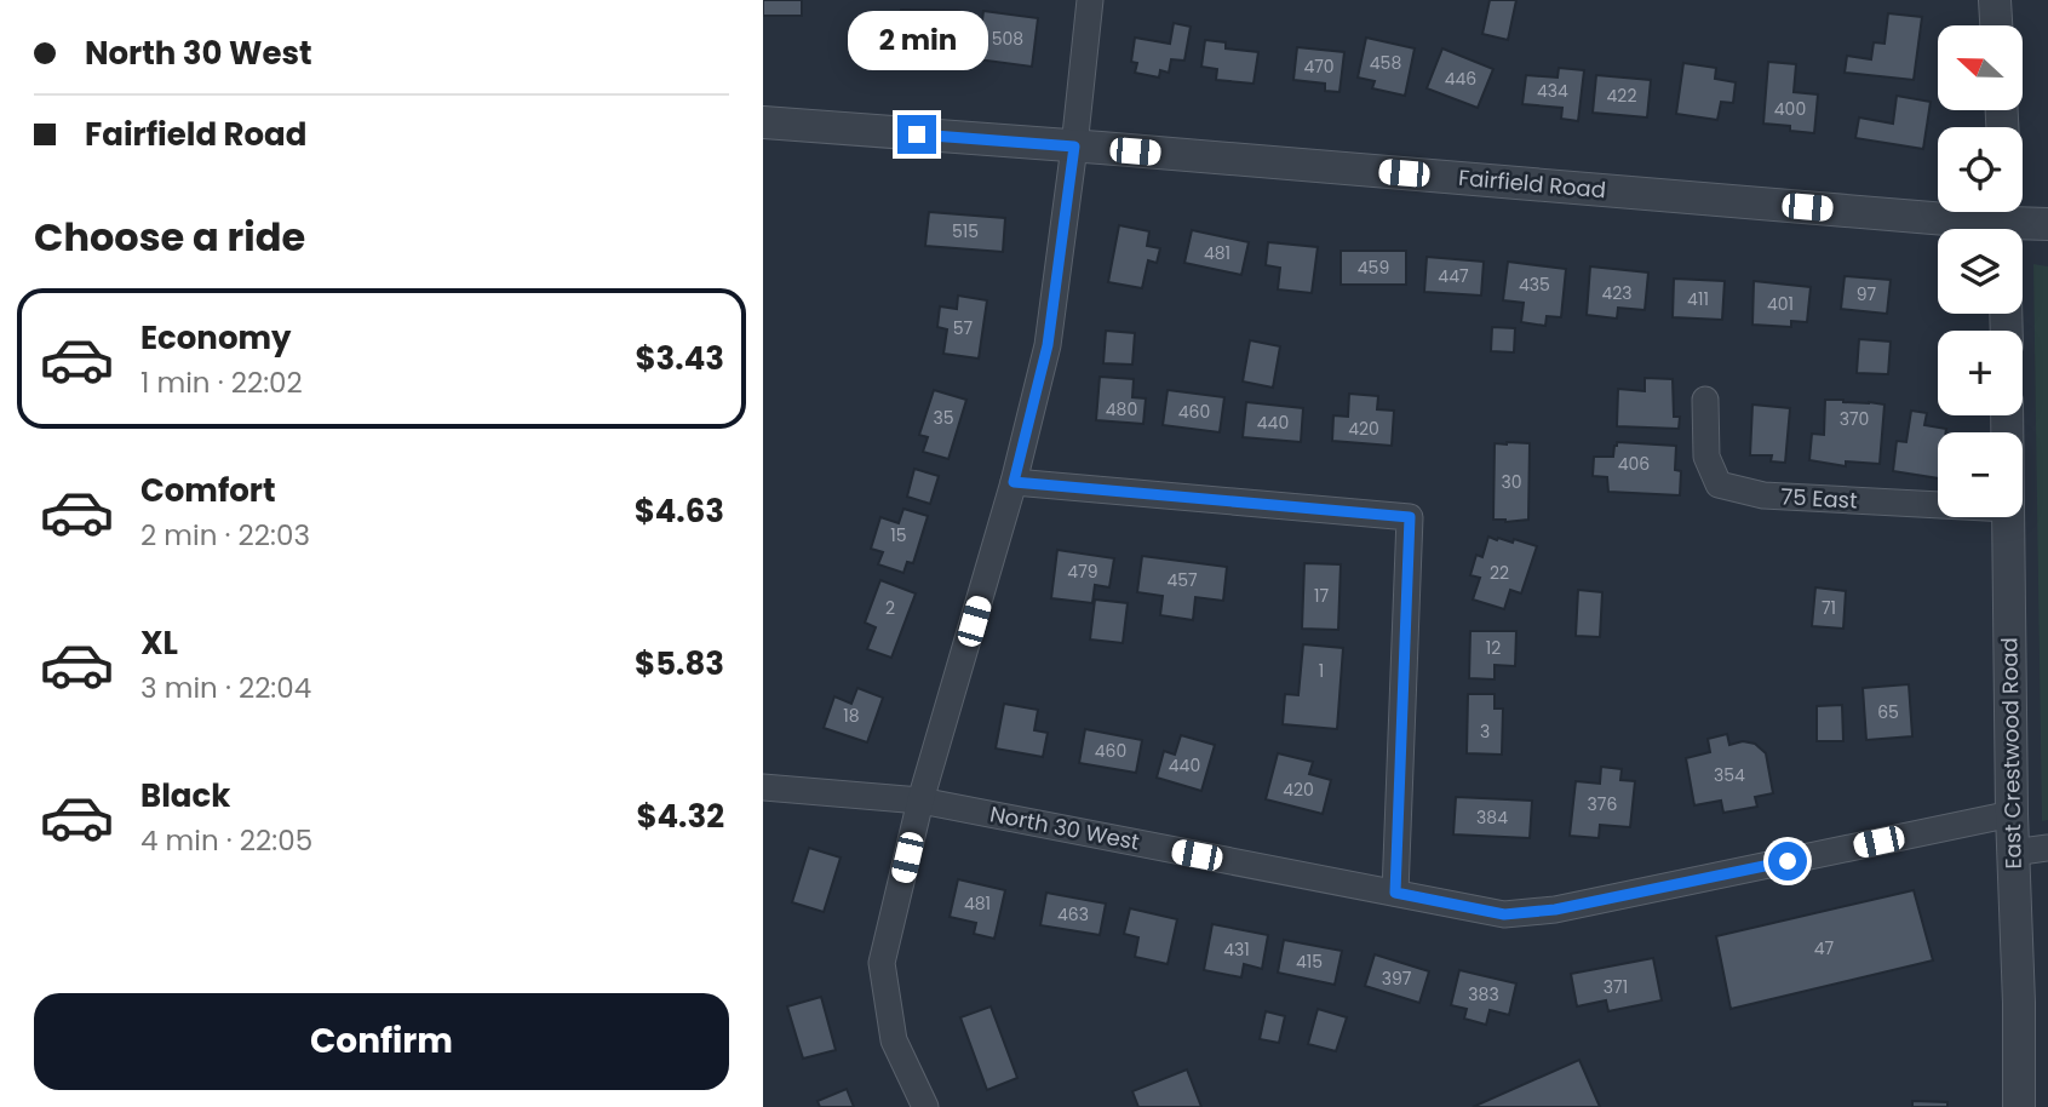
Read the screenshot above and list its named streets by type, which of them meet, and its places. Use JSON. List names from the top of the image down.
{
  "streets": {
    "street": [
      "Fairfield Road",
      "75 East",
      "East Crestwood Road",
      "North 30 West"
    ]
  },
  "crossings": [
    ["East Crestwood Road", "North 30 West"]
  ],
  "house_numbers": [
    "508",
    "458",
    "470",
    "446",
    "434",
    "422",
    "400",
    "515",
    "481",
    "459",
    "447",
    "435",
    "423",
    "97",
    "411",
    "401",
    "57",
    "480",
    "460",
    "35",
    "370",
    "440",
    "420",
    "406",
    "30",
    "15",
    "479",
    "22",
    "457",
    "17",
    "2",
    "71",
    "12",
    "1",
    "65",
    "18",
    "3",
    "460",
    "440",
    "354",
    "420",
    "376",
    "384",
    "481",
    "463",
    "47",
    "431",
    "415",
    "397",
    "371",
    "383"
  ],
  "north": "left",
  "page": {
    "banner": ["North 30 West", "Fairfield Road"],
    "bubble": "2 min",
    "map_buttons": ["+", "−"],
    "heading": "Choose a ride",
    "list": [
      {
        "name": "Economy",
        "note": "1 min · 22:02",
        "value": "$3.43"
      },
      {
        "name": "Comfort",
        "note": "2 min · 22:03",
        "value": "$4.63"
      },
      {
        "name": "XL",
        "note": "3 min · 22:04",
        "value": "$5.83"
      },
      {
        "name": "Black",
        "note": "4 min · 22:05",
        "value": "$4.32"
      }
    ],
    "buttons": "Confirm"
  }
}
